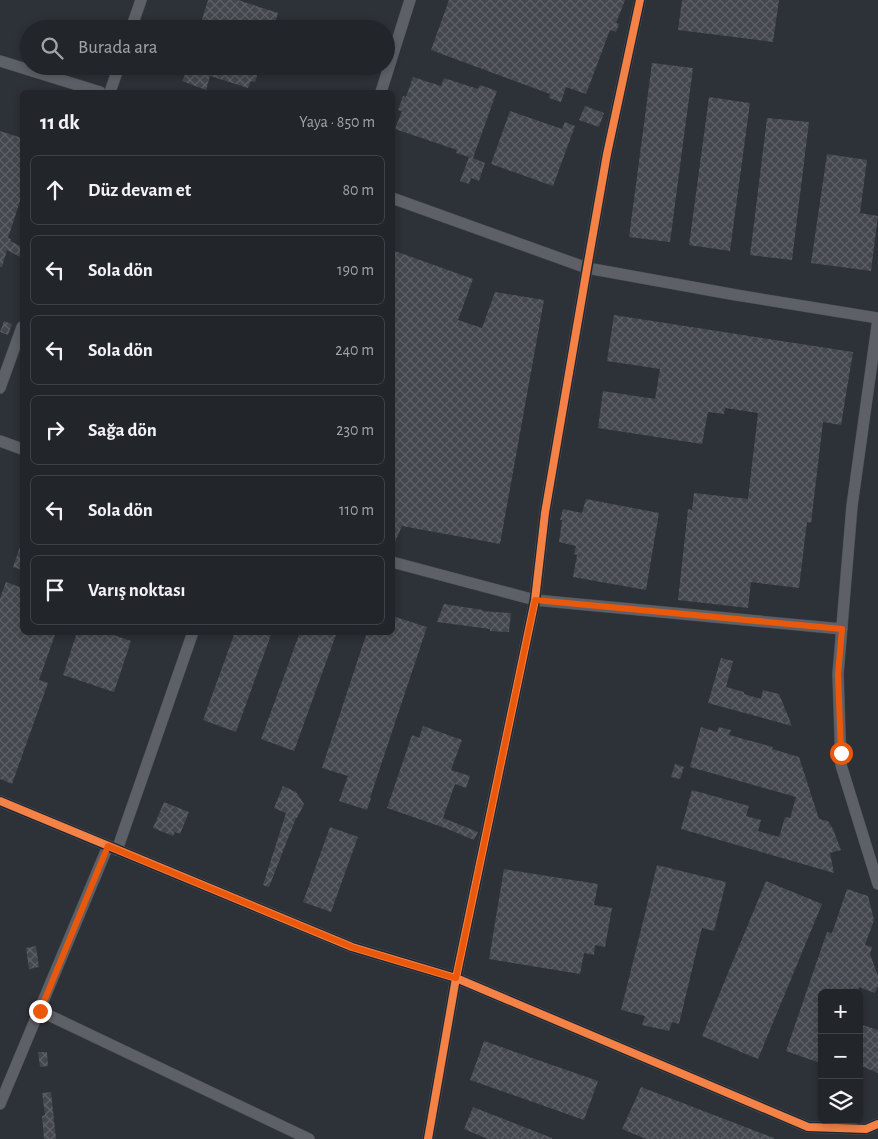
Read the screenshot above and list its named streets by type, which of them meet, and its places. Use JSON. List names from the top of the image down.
{
  "page": {
    "search": "Burada ara",
    "heading": ["11 dk", "Yaya · 850 m"],
    "list": [
      ["Düz devam et", "80 m"],
      ["Sola dön", "190 m"],
      ["Sola dön", "240 m"],
      ["Sağa dön", "230 m"],
      ["Sola dön", "110 m"],
      "Varış noktası"
    ],
    "map_buttons": ["+", "−"]
  }
}
